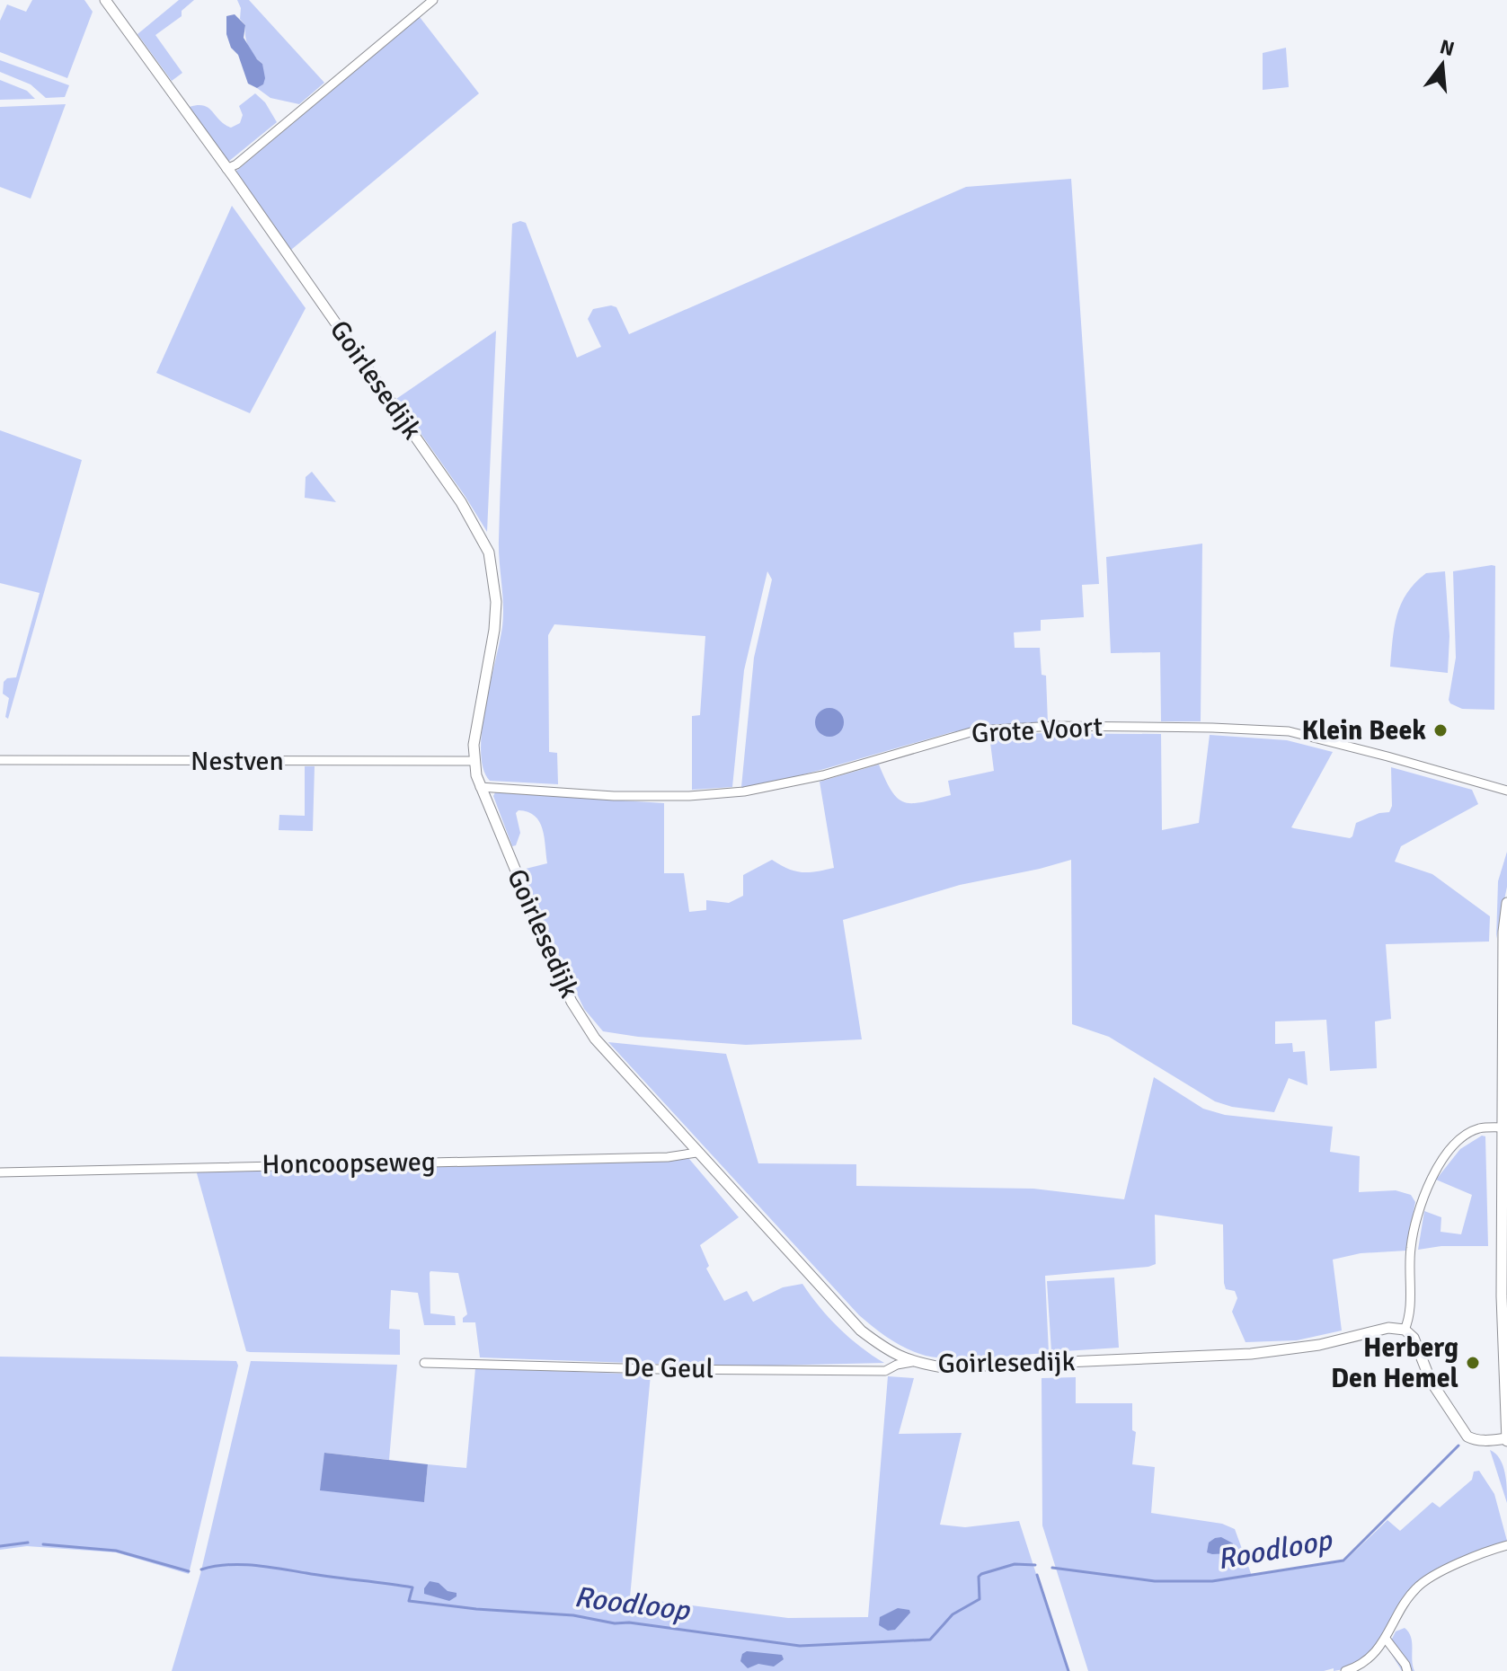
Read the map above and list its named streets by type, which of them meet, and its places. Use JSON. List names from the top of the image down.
{
  "streets": {
    "street": [
      "Goirlesedijk",
      "Grote Voort",
      "Nestven",
      "Honcoopseweg",
      "De Geul"
    ]
  },
  "crossings": [
    ["Goirlesedijk", "Grote Voort"],
    ["Goirlesedijk", "Nestven"],
    ["Goirlesedijk", "Honcoopseweg"],
    ["Goirlesedijk", "De Geul"]
  ],
  "water": ["Roodloop"],
  "places": ["Klein Beek", "Herberg Den Hemel"],
  "north": "top"
}
